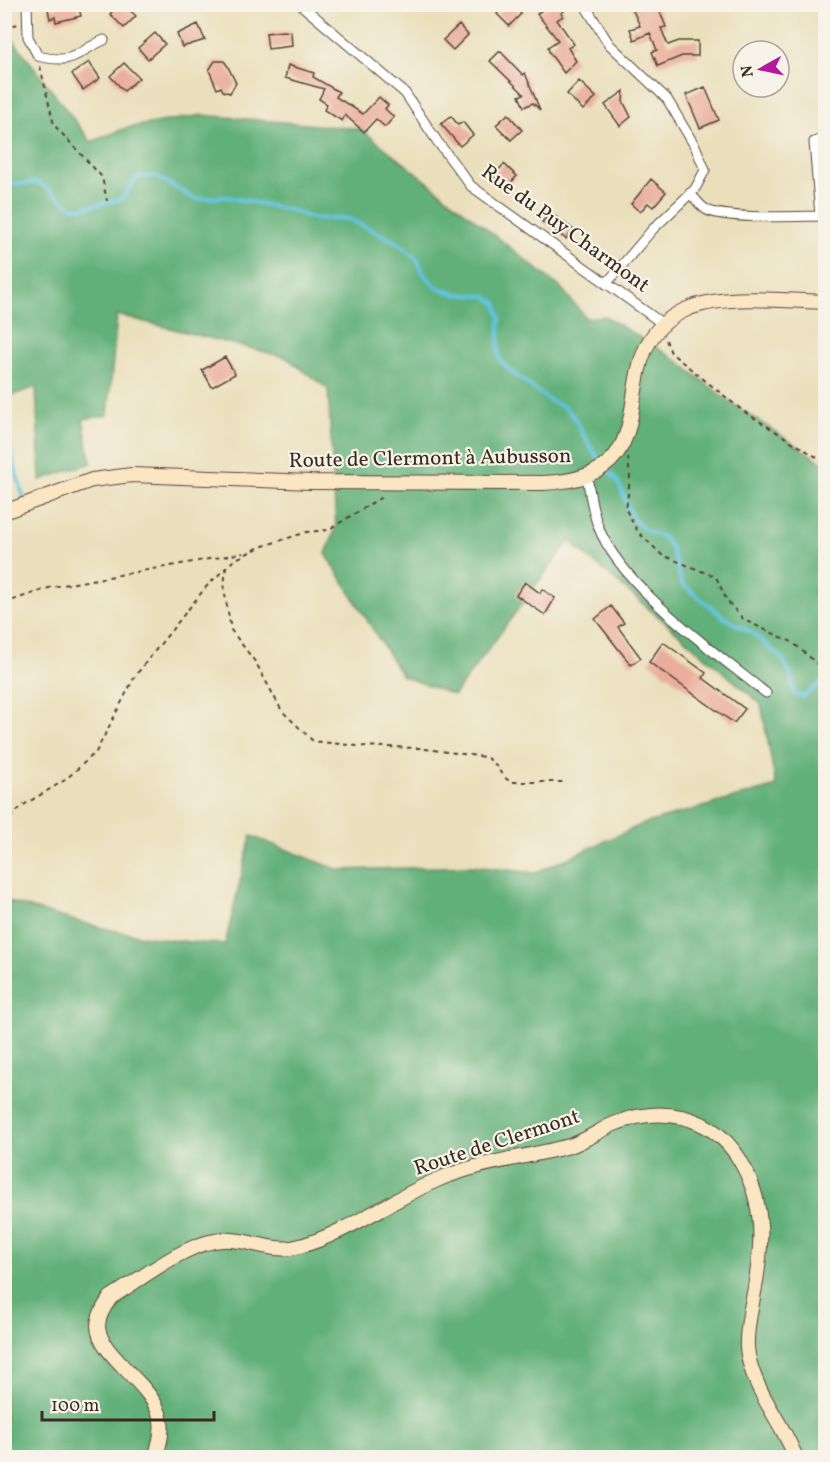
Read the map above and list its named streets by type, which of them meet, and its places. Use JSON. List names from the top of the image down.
{
  "streets": {
    "street": ["Rue du Puy Charmont", "Route de Clermont à Aubusson", "Route de Clermont"]
  },
  "crossings": [
    ["Rue du Puy Charmont", "Route de Clermont à Aubusson"]
  ],
  "scale_bar": "100 m",
  "north": "left"
}
